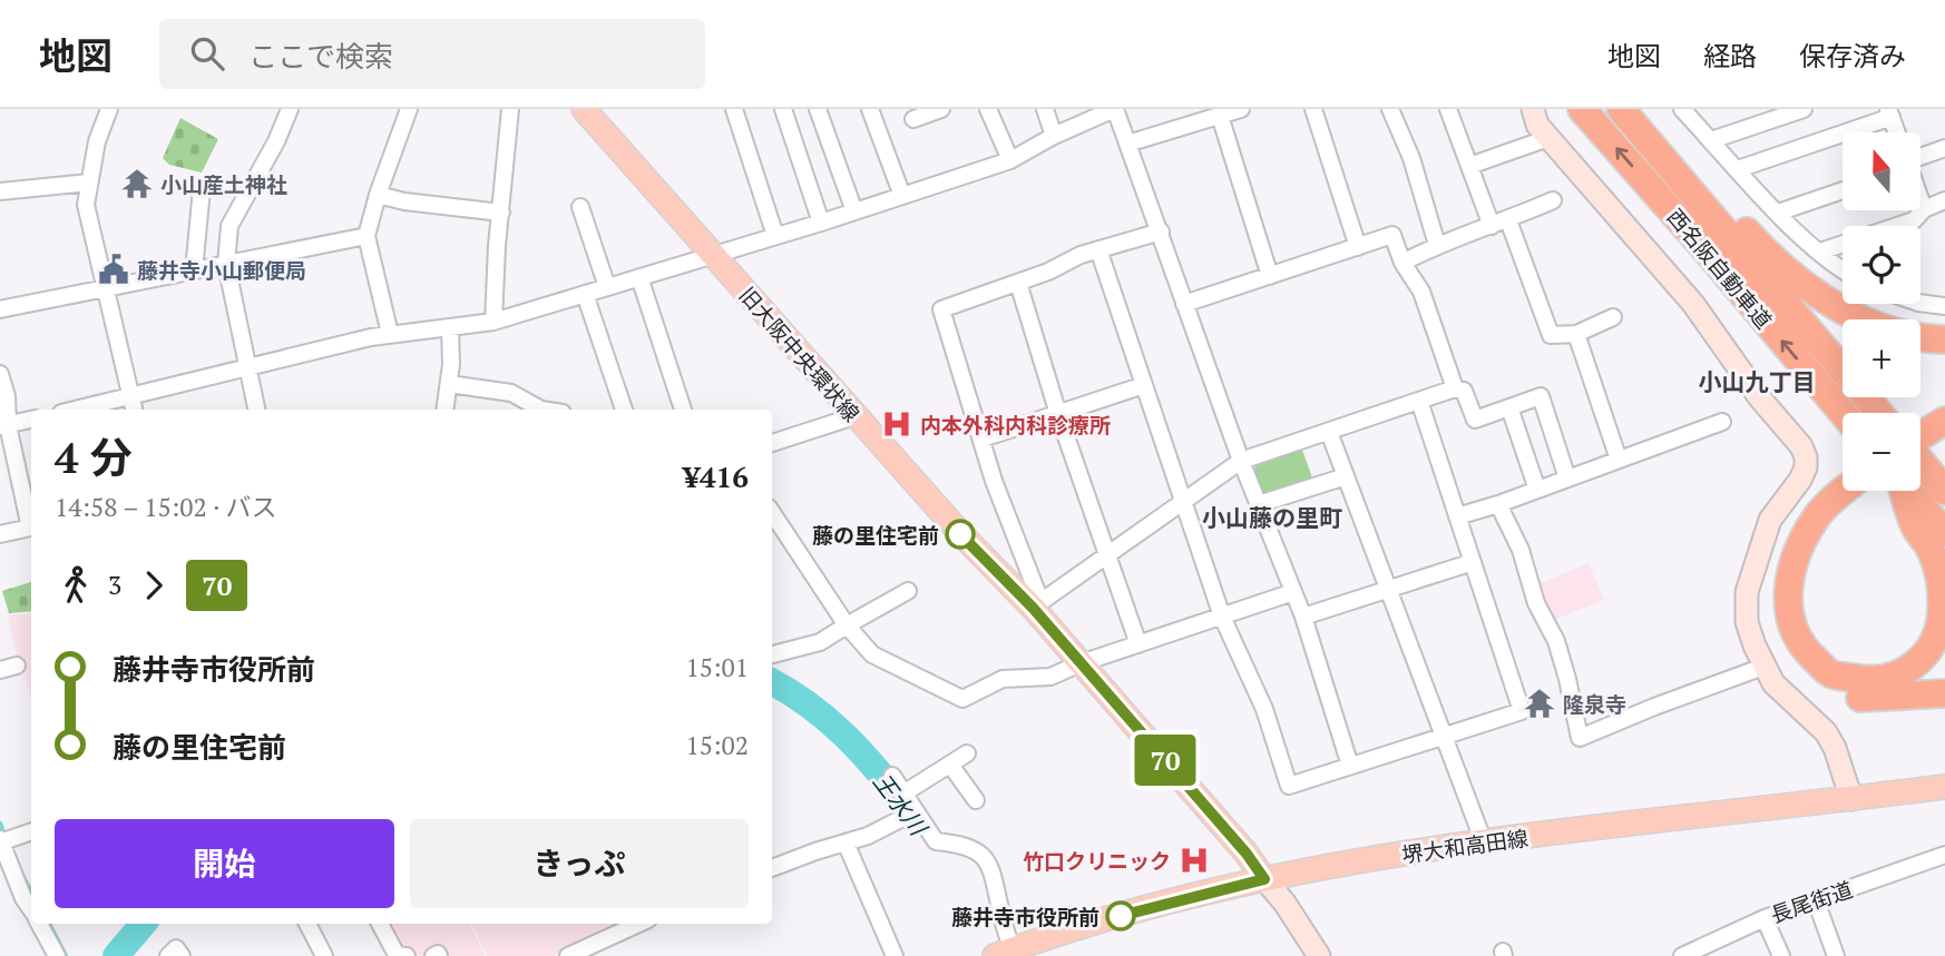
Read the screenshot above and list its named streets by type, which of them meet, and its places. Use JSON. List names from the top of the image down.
{
  "streets": {
    "highway": ["西名阪自動車道"],
    "main road": ["旧大阪中央環状線", "堺大和高田線"],
    "street": ["長尾街道"]
  },
  "crossings": [
    ["旧大阪中央環状線", "堺大和高田線"]
  ],
  "districts": ["小山九丁目", "小山藤の里町"],
  "water": ["王水川"],
  "places": {
    "temple": ["小山産土神社", "隆泉寺"],
    "public building": ["藤井寺小山郵便局"],
    "hospital": ["内本外科内科診療所", "竹口クリニック"],
    "other": ["藤の里住宅前", "藤井寺市役所前"]
  },
  "lines": ["bus line 70"],
  "north": "top",
  "page": {
    "header": "地図",
    "search": "ここで検索",
    "nav": ["地図", "経路", "保存済み"],
    "on_map": "70",
    "map_buttons": ["+", "−"],
    "heading": ["4 分", "14:58 – 15:02 · バス", "¥416"],
    "legs": ["3", "70"],
    "list": [
      {
        "name": "藤井寺市役所前",
        "value": "15:01"
      },
      {
        "name": "藤の里住宅前",
        "value": "15:02"
      }
    ],
    "buttons": ["開始", "きっぷ"]
  }
}
